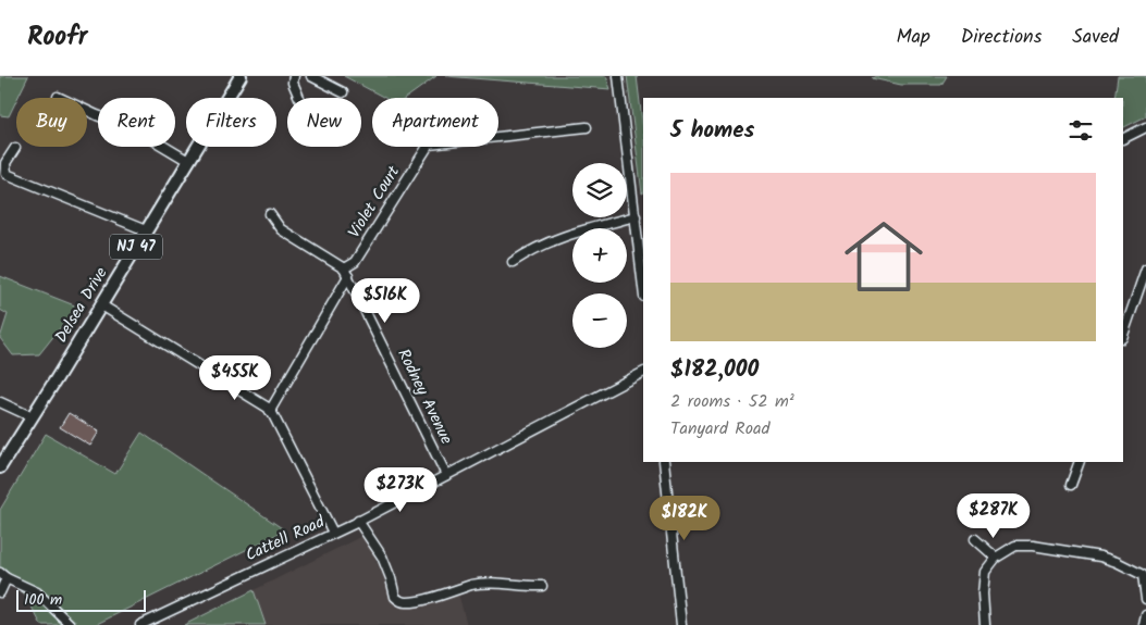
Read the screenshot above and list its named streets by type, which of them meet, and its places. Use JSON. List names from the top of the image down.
{
  "streets": {
    "main road": ["NJ 47", "Delsea Drive"],
    "street": ["Violet Court", "Rodney Avenue", "Cattell Road"]
  },
  "crossings": [
    ["Violet Court", "Rodney Avenue"],
    ["Rodney Avenue", "Cattell Road"]
  ],
  "scale_bar": "100 m",
  "page": {
    "header": "Roofr",
    "nav": ["Map", "Directions", "Saved"],
    "chip": [
      "Buy",
      "Rent",
      "Filters",
      "New",
      "Apartment"
    ],
    "heading": "5 homes",
    "map_buttons": ["+", "−"],
    "list": [
      {
        "name": "$182,000",
        "note": "2 rooms · 52 m² · Tanyard Road"
      }
    ],
    "price": [
      "$516K",
      "$455K",
      "$273K",
      "$287K",
      "$182K"
    ],
    "scale": "100 m"
  }
}
